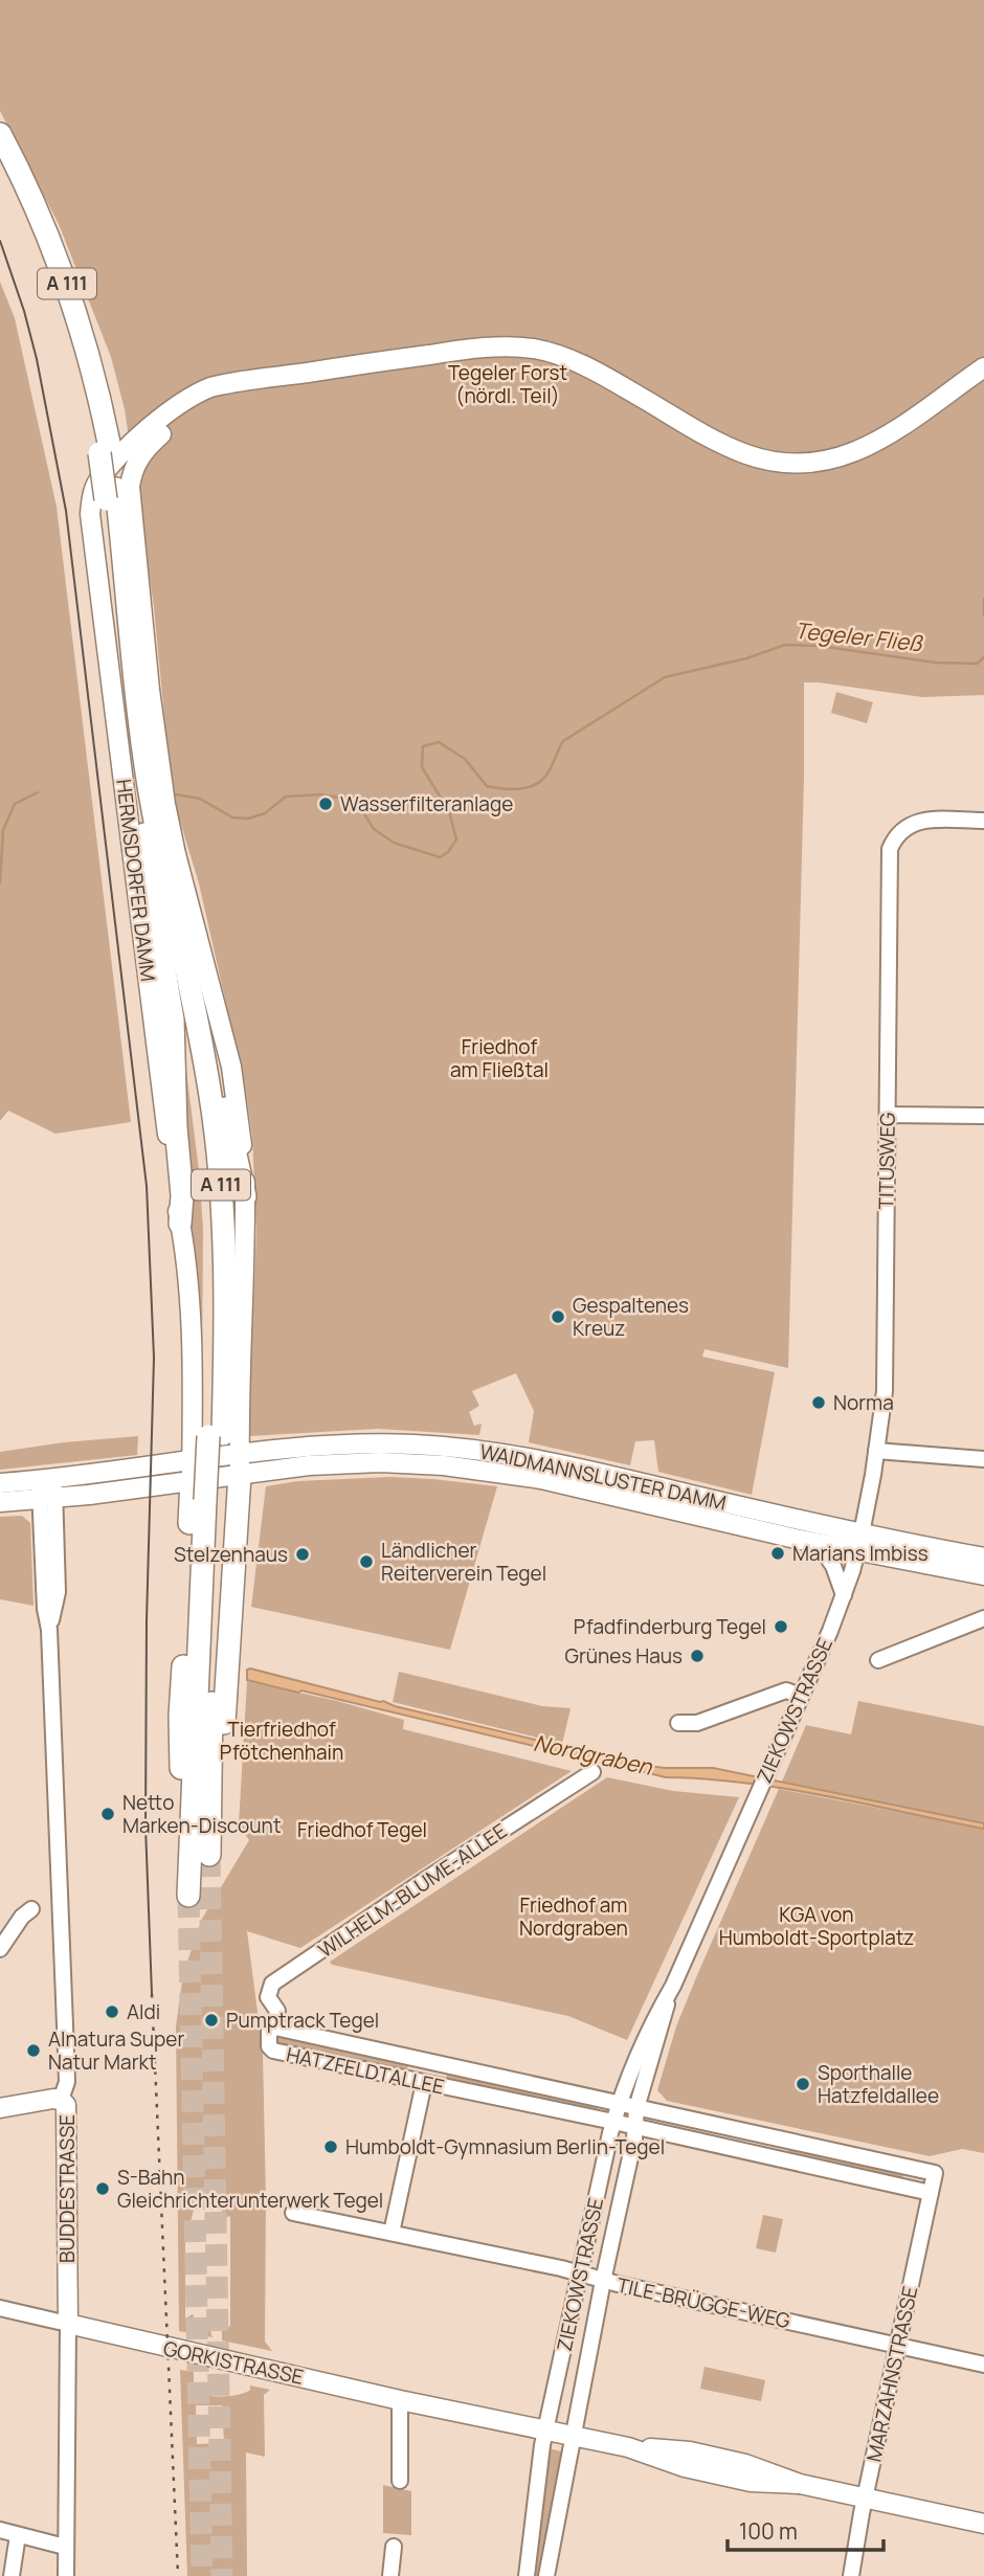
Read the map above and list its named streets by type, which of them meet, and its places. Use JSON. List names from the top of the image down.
{
  "streets": {
    "highway": ["A 111"],
    "main road": [
      "HERMSDORFER DAMM",
      "WAIDMANNSLUSTER DAMM",
      "BUDDESTRASSE",
      "GORKISTRASSE"
    ],
    "street": [
      "TITUSWEG",
      "ZIEKOWSTRASSE",
      "WILHELM-BLUME-ALLEE",
      "HATZFELDTALLEE",
      "TILE-BRÜGGE-WEG",
      "MARZAHNSTRASSE"
    ]
  },
  "crossings": [
    ["HERMSDORFER DAMM", "WAIDMANNSLUSTER DAMM"],
    ["TITUSWEG", "WAIDMANNSLUSTER DAMM"],
    ["TITUSWEG", "ZIEKOWSTRASSE"],
    ["WAIDMANNSLUSTER DAMM", "ZIEKOWSTRASSE"],
    ["WAIDMANNSLUSTER DAMM", "BUDDESTRASSE"],
    ["ZIEKOWSTRASSE", "HATZFELDTALLEE"],
    ["ZIEKOWSTRASSE", "TILE-BRÜGGE-WEG"],
    ["ZIEKOWSTRASSE", "GORKISTRASSE"],
    ["WILHELM-BLUME-ALLEE", "HATZFELDTALLEE"],
    ["HATZFELDTALLEE", "MARZAHNSTRASSE"],
    ["BUDDESTRASSE", "GORKISTRASSE"],
    ["TILE-BRÜGGE-WEG", "MARZAHNSTRASSE"],
    ["GORKISTRASSE", "MARZAHNSTRASSE"]
  ],
  "water": ["Tegeler Fließ", "Nordgraben"],
  "parks": [
    "Tegeler Forst (nördl. Teil)",
    "Friedhof am Fließtal",
    "Tierfriedhof Pfötchenhain",
    "Friedhof Tegel",
    "Friedhof am Nordgraben",
    "KGA von Humboldt-Sportplatz"
  ],
  "places": [
    "Wasserfilteranlage",
    "Gespaltenes Kreuz",
    "Norma",
    "Marians Imbiss",
    "Stelzenhaus",
    "Ländlicher Reiterverein Tegel",
    "Pfadfinderburg Tegel",
    "Grünes Haus",
    "Netto Marken-Discount",
    "Aldi",
    "Pumptrack Tegel",
    "Alnatura Super Natur Markt",
    "Sporthalle Hatzfeldallee",
    "Humboldt-Gymnasium Berlin-Tegel",
    "S-Bahn Gleichrichterunterwerk Tegel"
  ],
  "scale_bar": "100 m"
}
